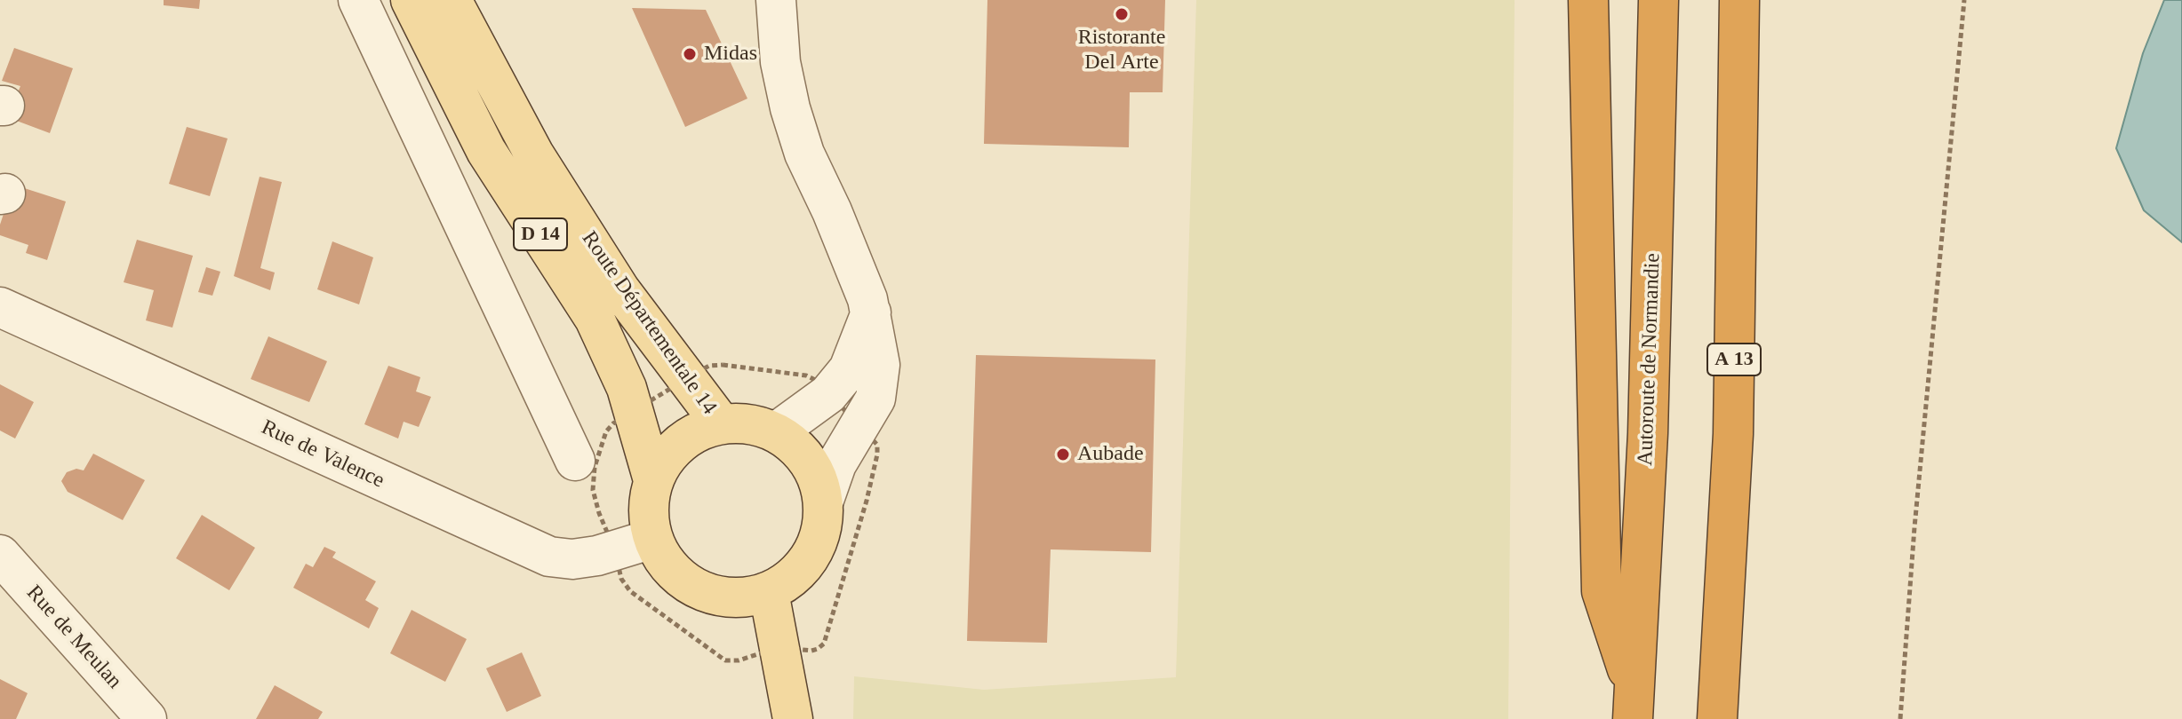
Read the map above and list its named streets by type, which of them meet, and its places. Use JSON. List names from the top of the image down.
{
  "streets": {
    "highway": ["Autoroute de Normandie", "A 13"],
    "main road": ["D 14", "Route Départementale 14"],
    "street": ["Rue de Valence", "Rue de Meulan"]
  },
  "crossings": [
    ["Route Départementale 14", "Rue de Valence"]
  ],
  "places": ["Ristorante Del Arte", "Midas", "Aubade"]
}
